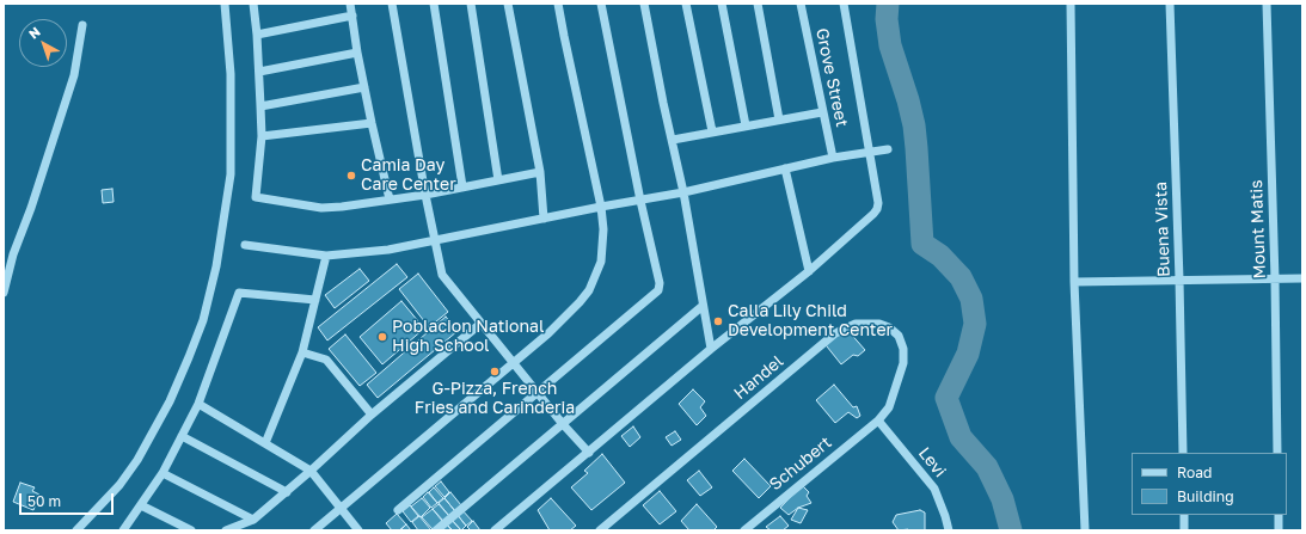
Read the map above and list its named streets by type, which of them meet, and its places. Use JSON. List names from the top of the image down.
{
  "streets": {
    "street": [
      "Grove Street",
      "Buena Vista",
      "Mount Matis",
      "Handel",
      "Levi",
      "Schubert"
    ]
  },
  "crossings": [
    ["Handel", "Levi"],
    ["Handel", "Schubert"],
    ["Levi", "Schubert"]
  ],
  "places": [
    "Camia Day Care Center",
    "Calla Lily Child Development Center",
    "Poblacion National High School",
    "G-Pizza, French Fries and Carinderia"
  ],
  "legend": ["Road", "Building"],
  "scale_bar": "50 m",
  "north": "top left"
}
